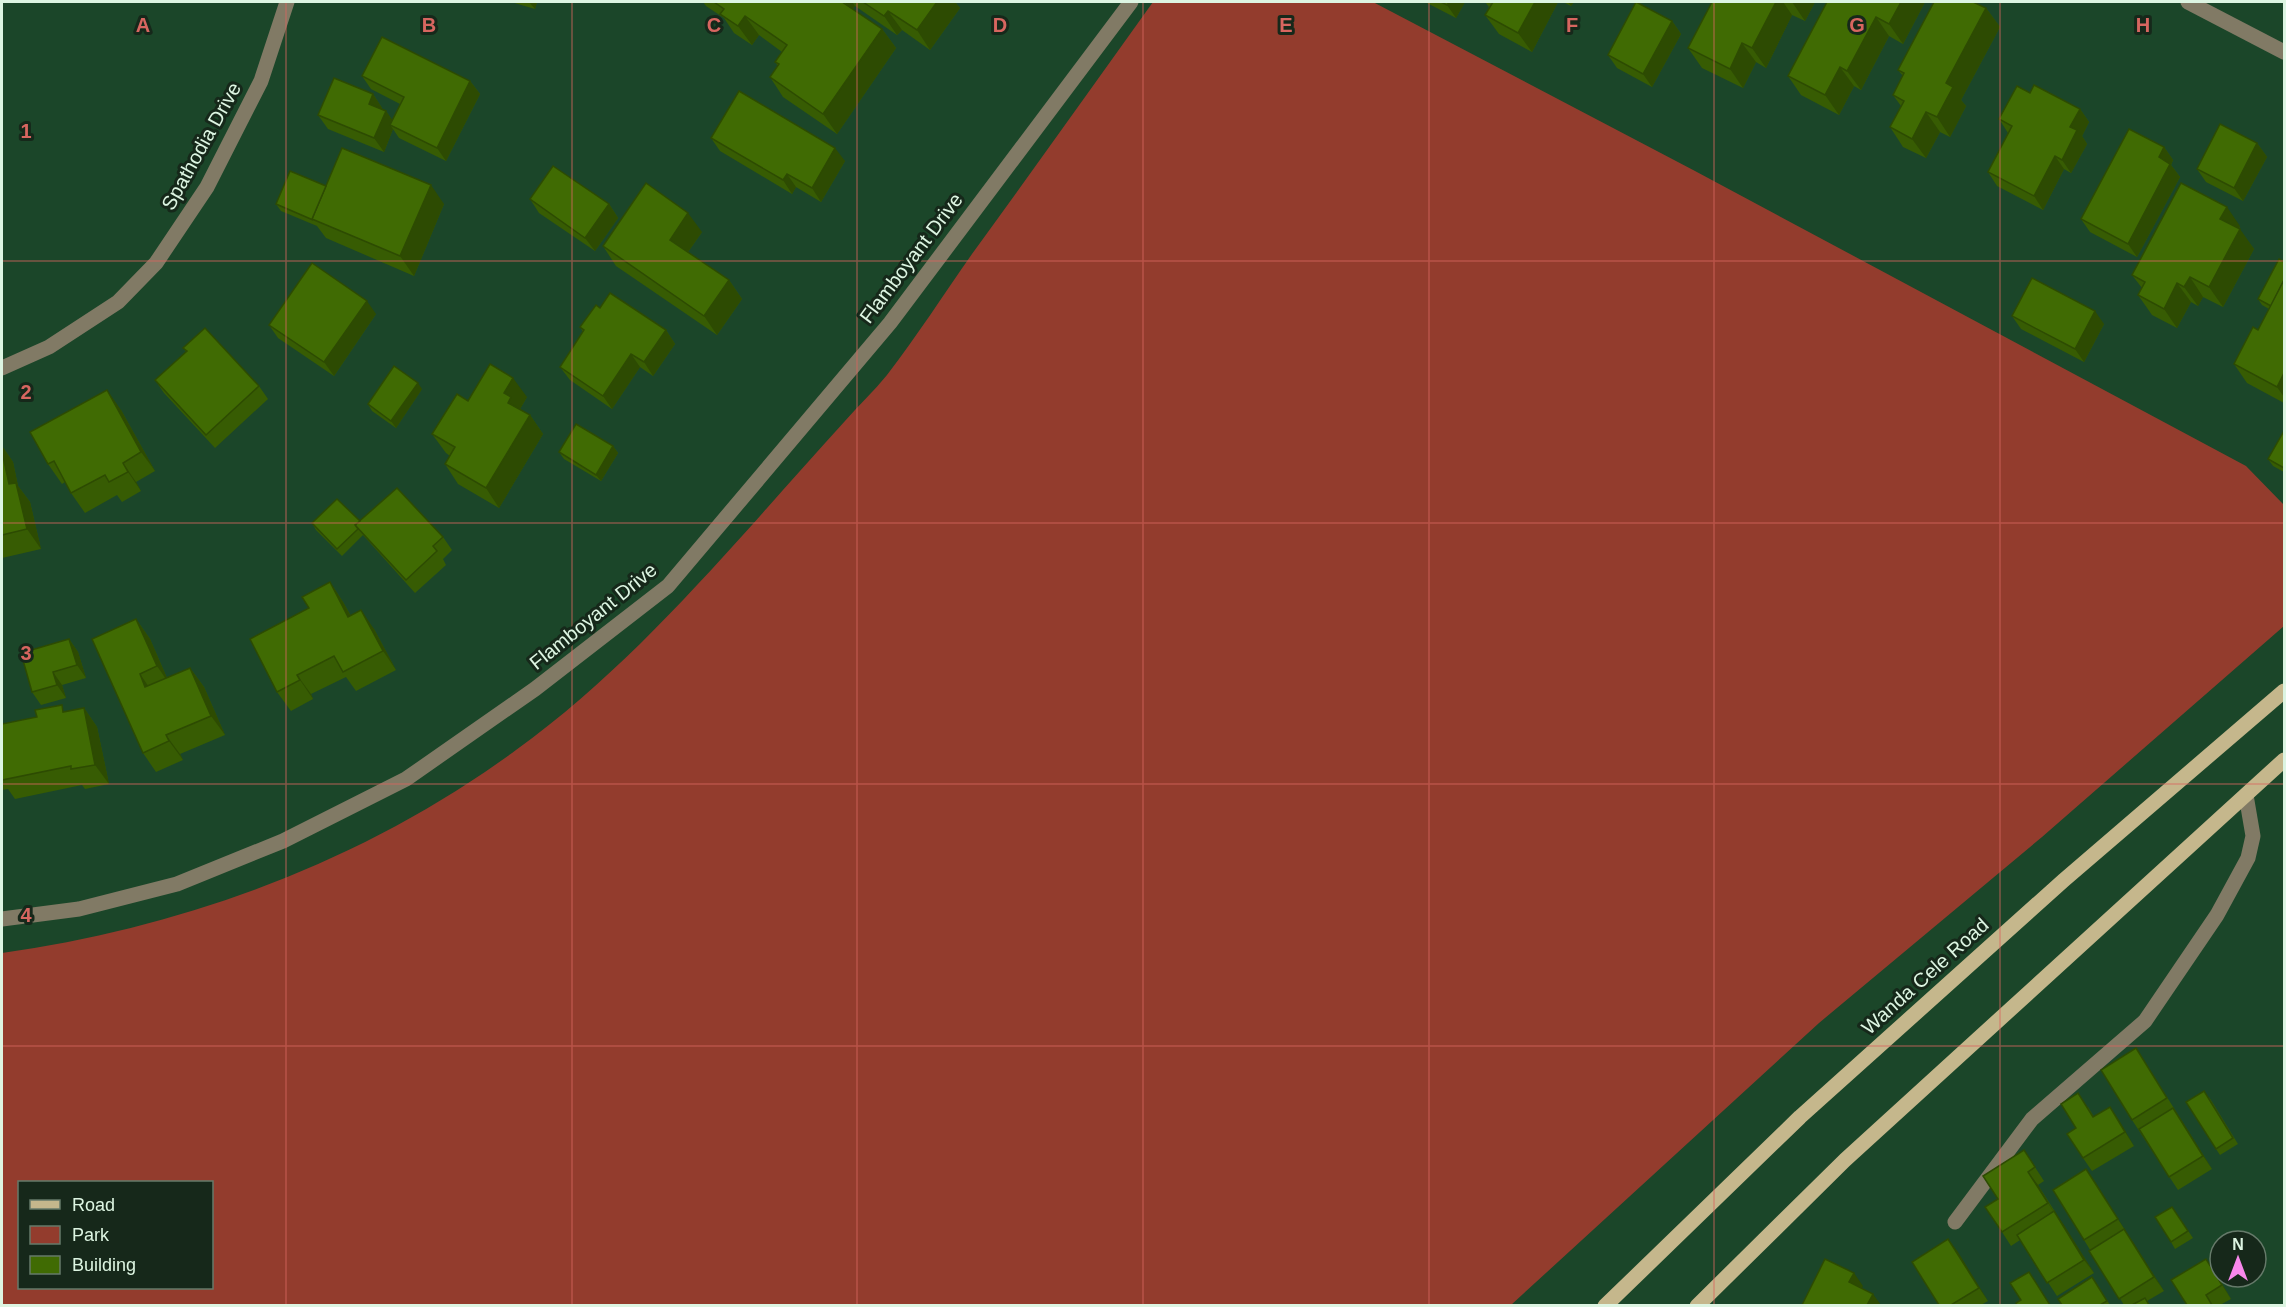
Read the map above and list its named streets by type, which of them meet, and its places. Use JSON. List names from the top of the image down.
{
  "streets": {
    "main road": ["Wanda Cele Road"],
    "street": ["Spathodia Drive", "Flamboyant Drive"]
  },
  "legend": ["Road", "Park", "Building"],
  "north": "top",
  "grid": {
    "columns": [
      "A",
      "B",
      "C",
      "D",
      "E",
      "F",
      "G",
      "H"
    ],
    "rows": [
      "1",
      "2",
      "3",
      "4"
    ]
  }
}
